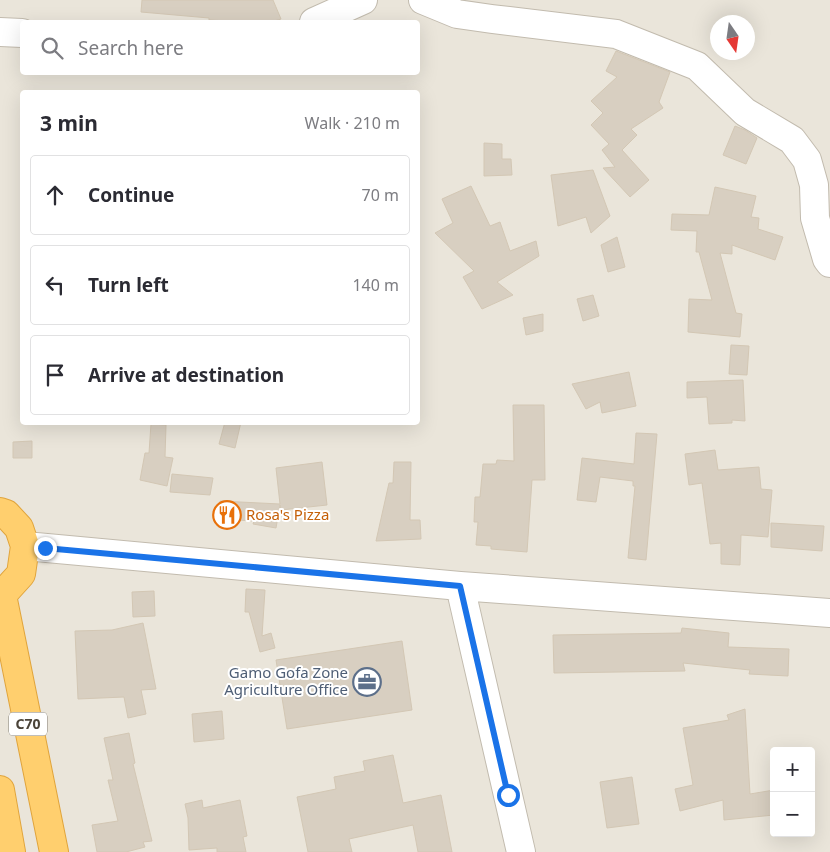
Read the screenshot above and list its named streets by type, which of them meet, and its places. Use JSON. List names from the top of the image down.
{
  "streets": {
    "highway": ["C70"]
  },
  "places": {
    "restaurant": ["Rosa's Pizza"],
    "office": ["Gamo Gofa Zone Agriculture Office"]
  },
  "north": "bottom",
  "page": {
    "search": "Search here",
    "heading": ["3 min", "Walk · 210 m"],
    "list": [
      ["Continue", "70 m"],
      ["Turn left", "140 m"],
      "Arrive at destination"
    ],
    "map_buttons": ["+", "−"]
  }
}
